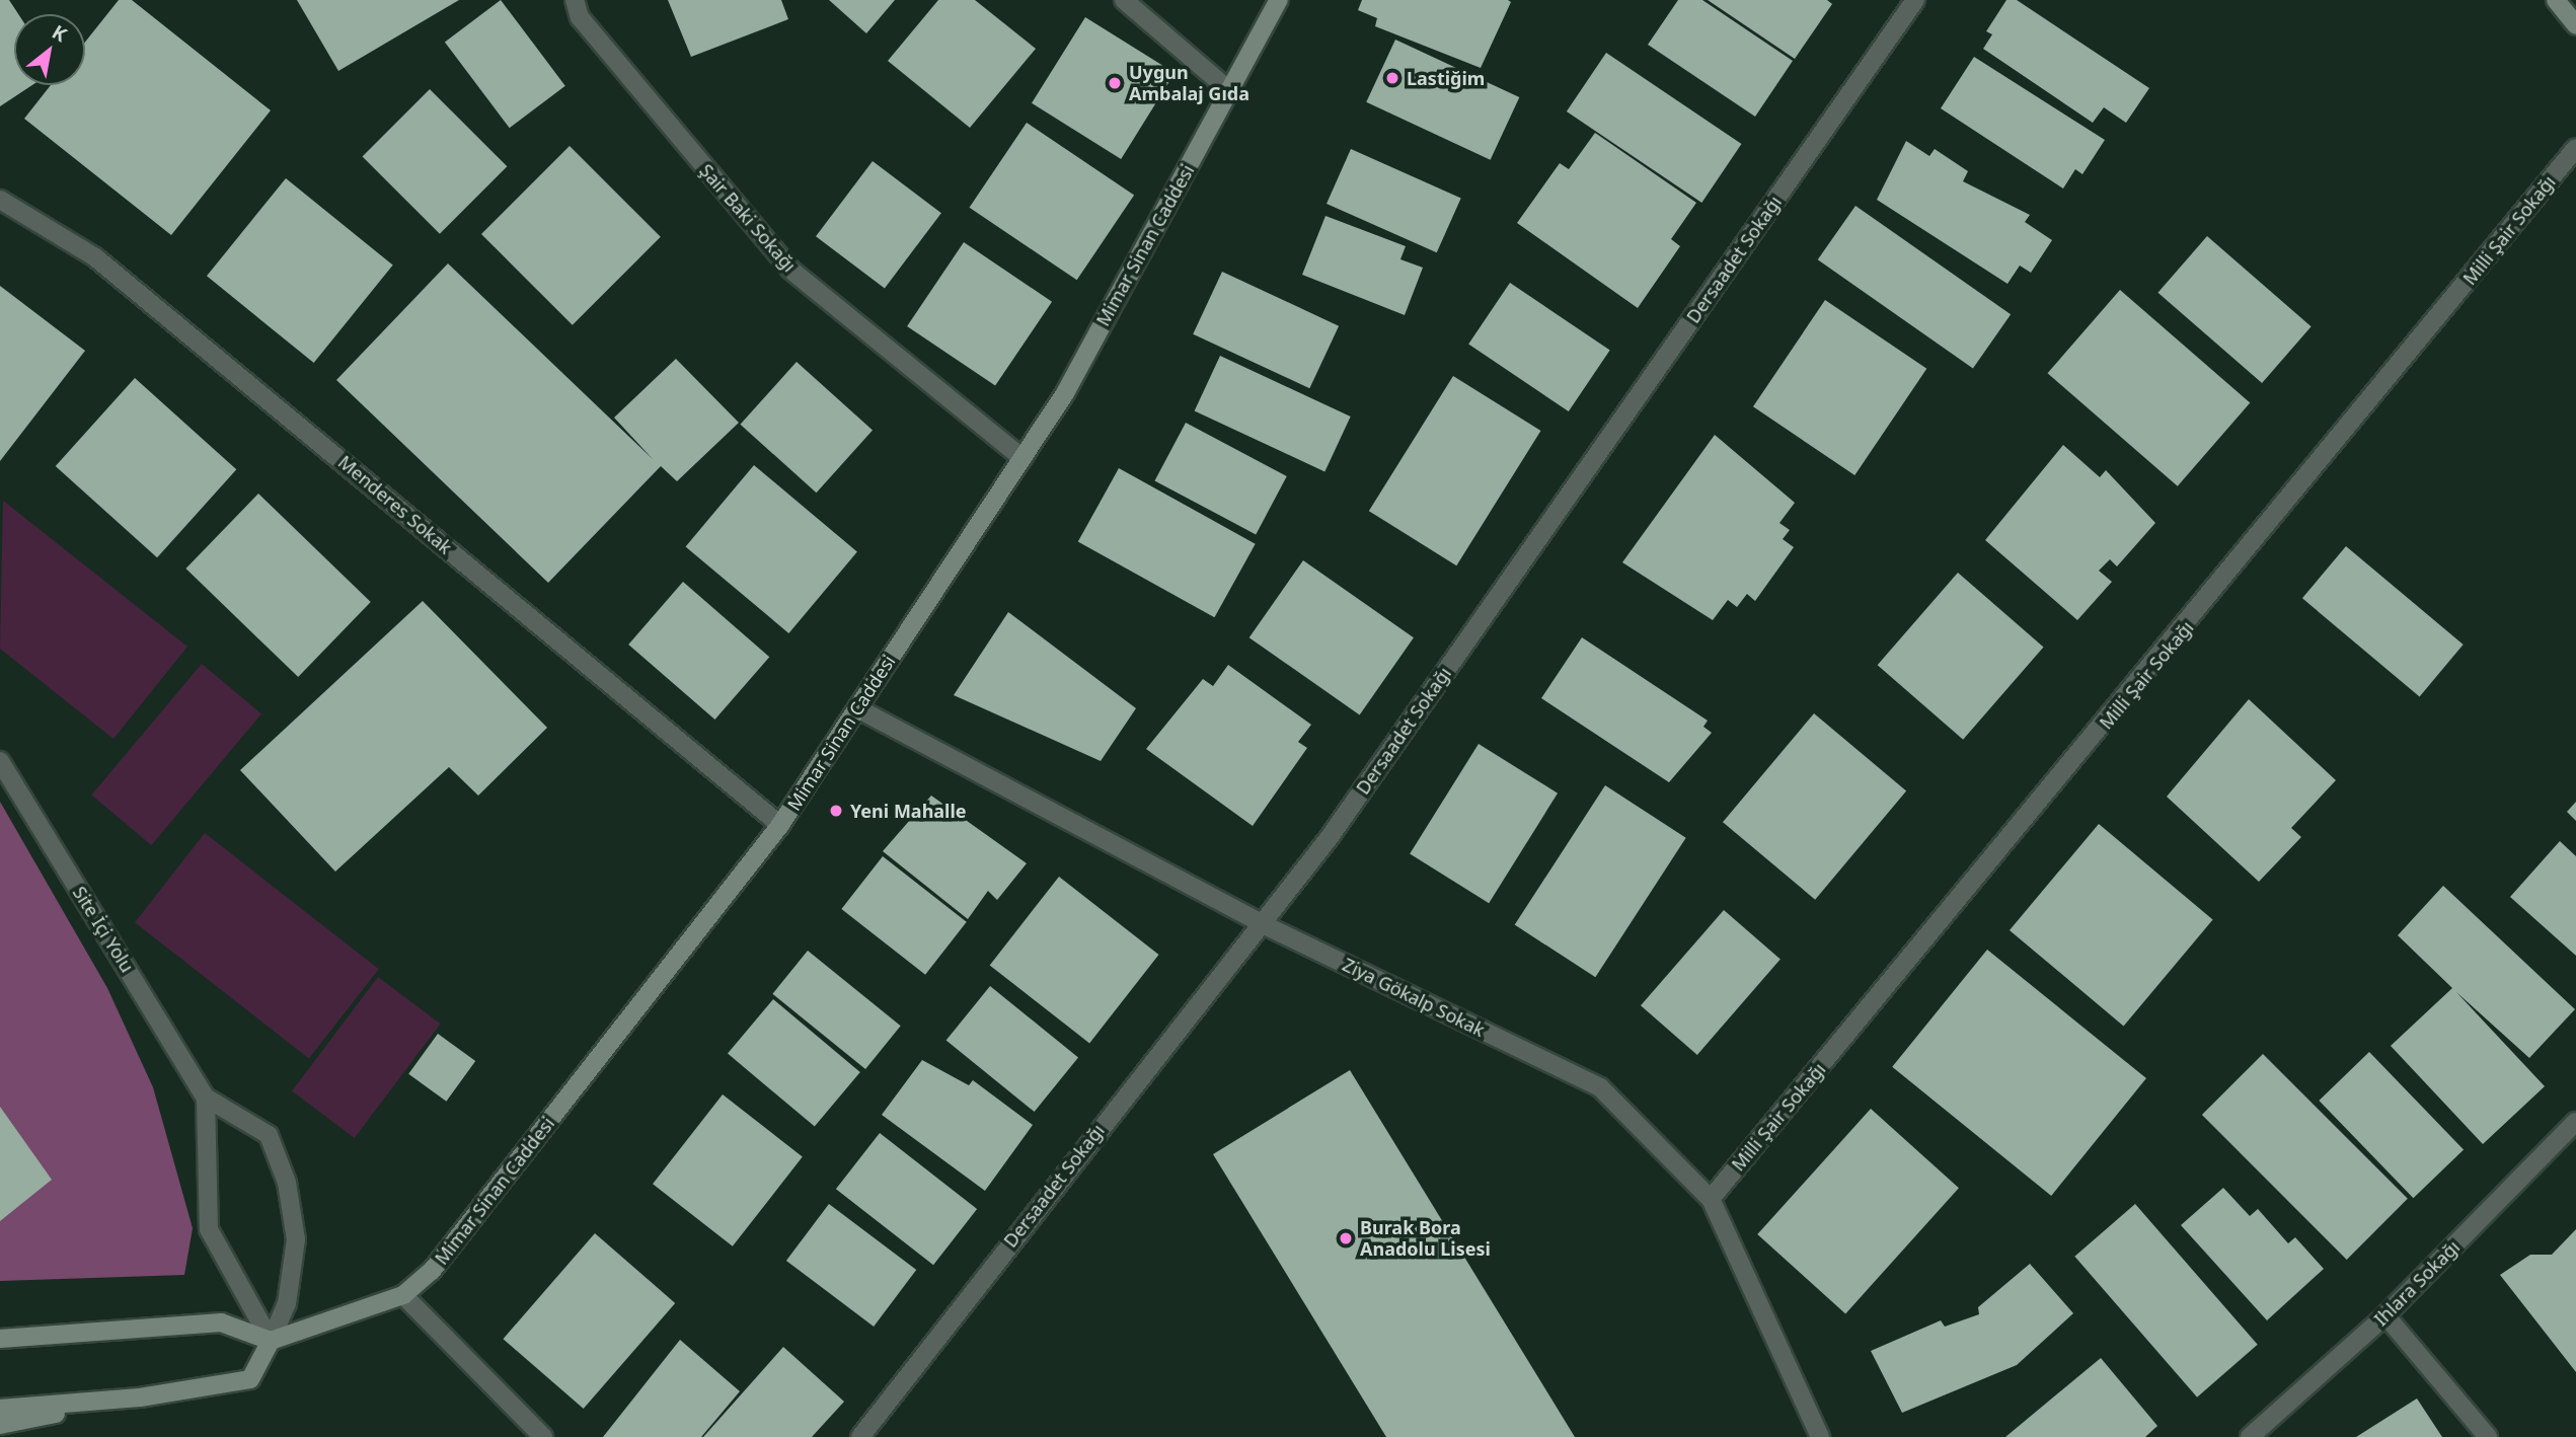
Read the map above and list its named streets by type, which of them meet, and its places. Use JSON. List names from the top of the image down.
{
  "streets": {
    "main road": ["Mimar Sinan Caddesi"],
    "street": [
      "Şair Baki Sokağı",
      "Milli Şair Sokağı",
      "Dersaadet Sokağı",
      "Menderes Sokak",
      "Site İçi Yolu",
      "Ziya Gökalp Sokak",
      "Ihlara Sokağı"
    ]
  },
  "crossings": [
    ["Şair Baki Sokağı", "Mimar Sinan Caddesi"],
    ["Milli Şair Sokağı", "Ziya Gökalp Sokak"],
    ["Mimar Sinan Caddesi", "Menderes Sokak"],
    ["Mimar Sinan Caddesi", "Ziya Gökalp Sokak"],
    ["Dersaadet Sokağı", "Ziya Gökalp Sokak"]
  ],
  "places": [
    "Lastiğim",
    "Uygun Ambalaj Gıda",
    "Yeni Mahalle",
    "Burak Bora Anadolu Lisesi"
  ],
  "north": "top right"
}
